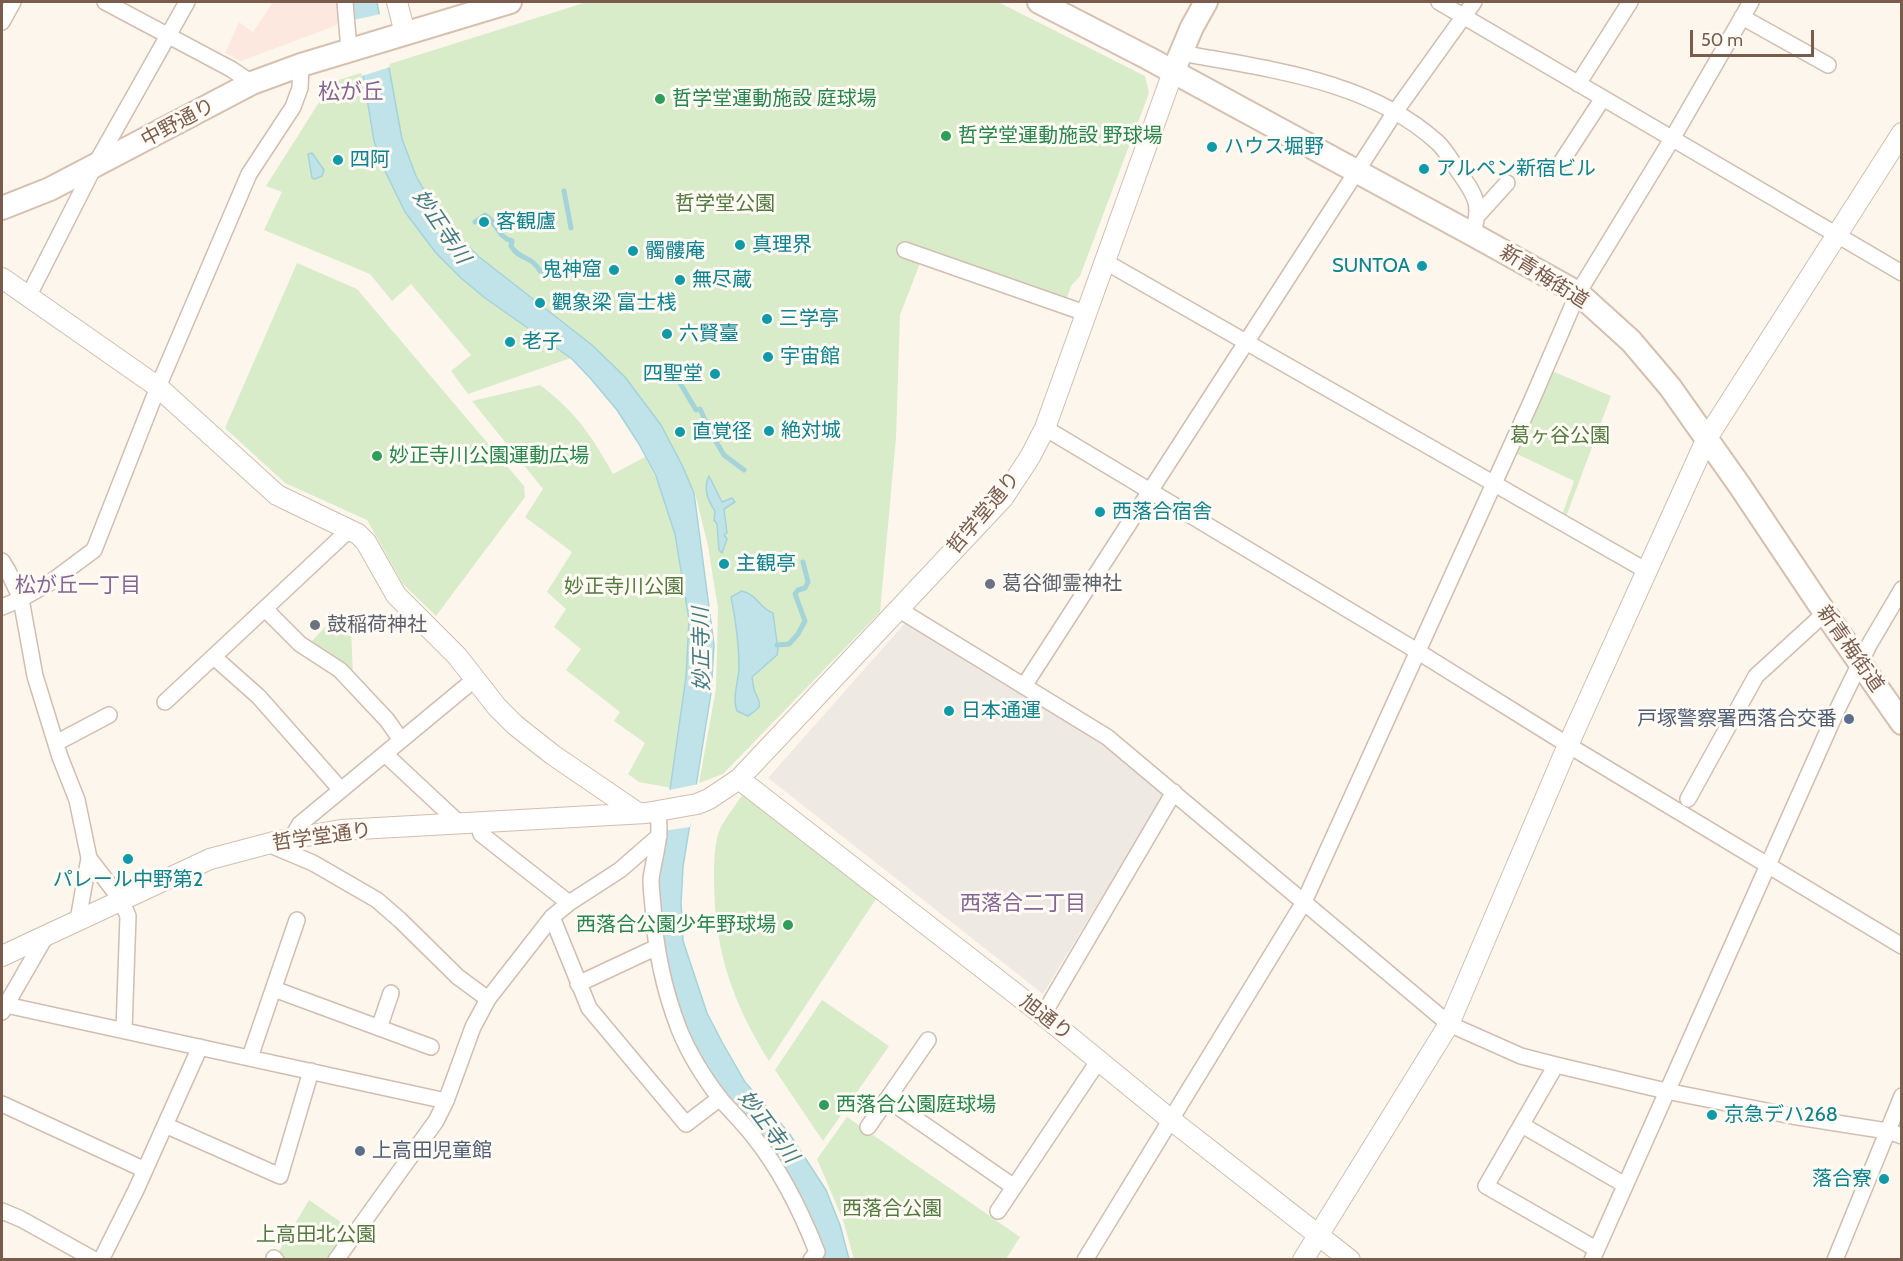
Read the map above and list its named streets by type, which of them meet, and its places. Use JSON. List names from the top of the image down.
{
  "streets": {
    "main road": ["中野通り", "新青梅街道"],
    "street": ["哲学堂通り", "旭通り"]
  },
  "crossings": [
    ["新青梅街道", "哲学堂通り"],
    ["哲学堂通り", "旭通り"]
  ],
  "districts": ["松が丘", "松が丘一丁目", "西落合二丁目"],
  "water": ["妙正寺川"],
  "parks": [
    "哲学堂公園",
    "葛ヶ谷公園",
    "妙正寺川公園",
    "西落合公園",
    "上高田北公園"
  ],
  "places": [
    "哲学堂運動施設 庭球場",
    "哲学堂運動施設 野球場",
    "ハウス堀野",
    "四阿",
    "アルペン新宿ビル",
    "客観廬",
    "真理界",
    "髑髏庵",
    "SUNTOA",
    "鬼神窟",
    "無尽蔵",
    "觀象梁 富士桟",
    "三学亭",
    "六賢臺",
    "老子",
    "宇宙館",
    "四聖堂",
    "絶対城",
    "直覚径",
    "妙正寺川公園運動広場",
    "西落合宿舎",
    "主観亭",
    "葛谷御霊神社",
    "鼓稲荷神社",
    "日本通運",
    "戸塚警察署西落合交番",
    "パレール中野第2",
    "西落合公園少年野球場",
    "西落合公園庭球場",
    "京急デハ268",
    "上高田児童館",
    "落合寮"
  ],
  "scale_bar": "50 m"
}
